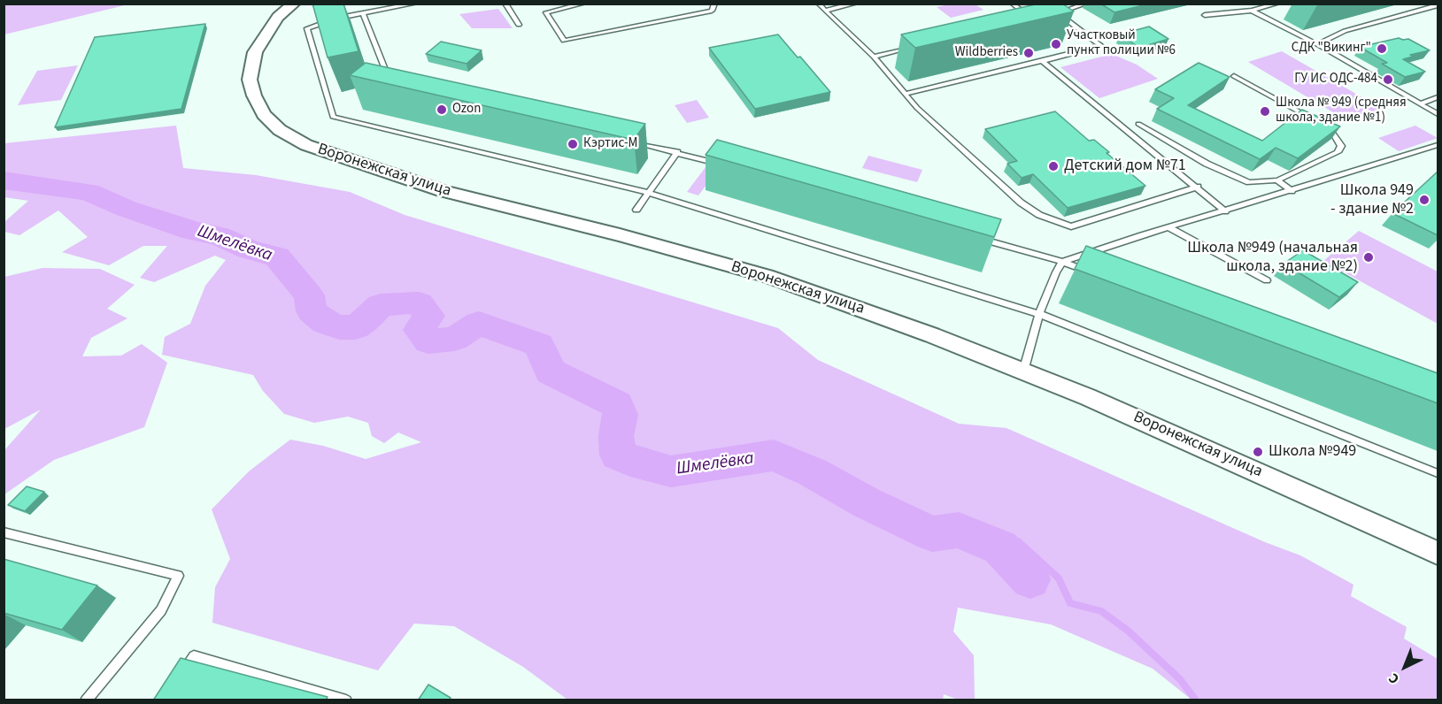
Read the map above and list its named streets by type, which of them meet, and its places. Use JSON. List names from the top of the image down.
{
  "streets": {
    "street": ["Воронежская улица"]
  },
  "water": ["Шмелёвка"],
  "places": [
    "Участковый пункт полиции №6",
    "СДК \"Викинг\"",
    "Wildberries",
    "ГУ ИС ОДС-484",
    "Ozon",
    "Школа № 949 (средняя школа, здание №1)",
    "Кэртис-М",
    "Детский дом №71",
    "Школа 949 - здание №2",
    "Школа №949 (начальная школа, здание №2)",
    "Школа №949"
  ],
  "north": "bottom left"
}
